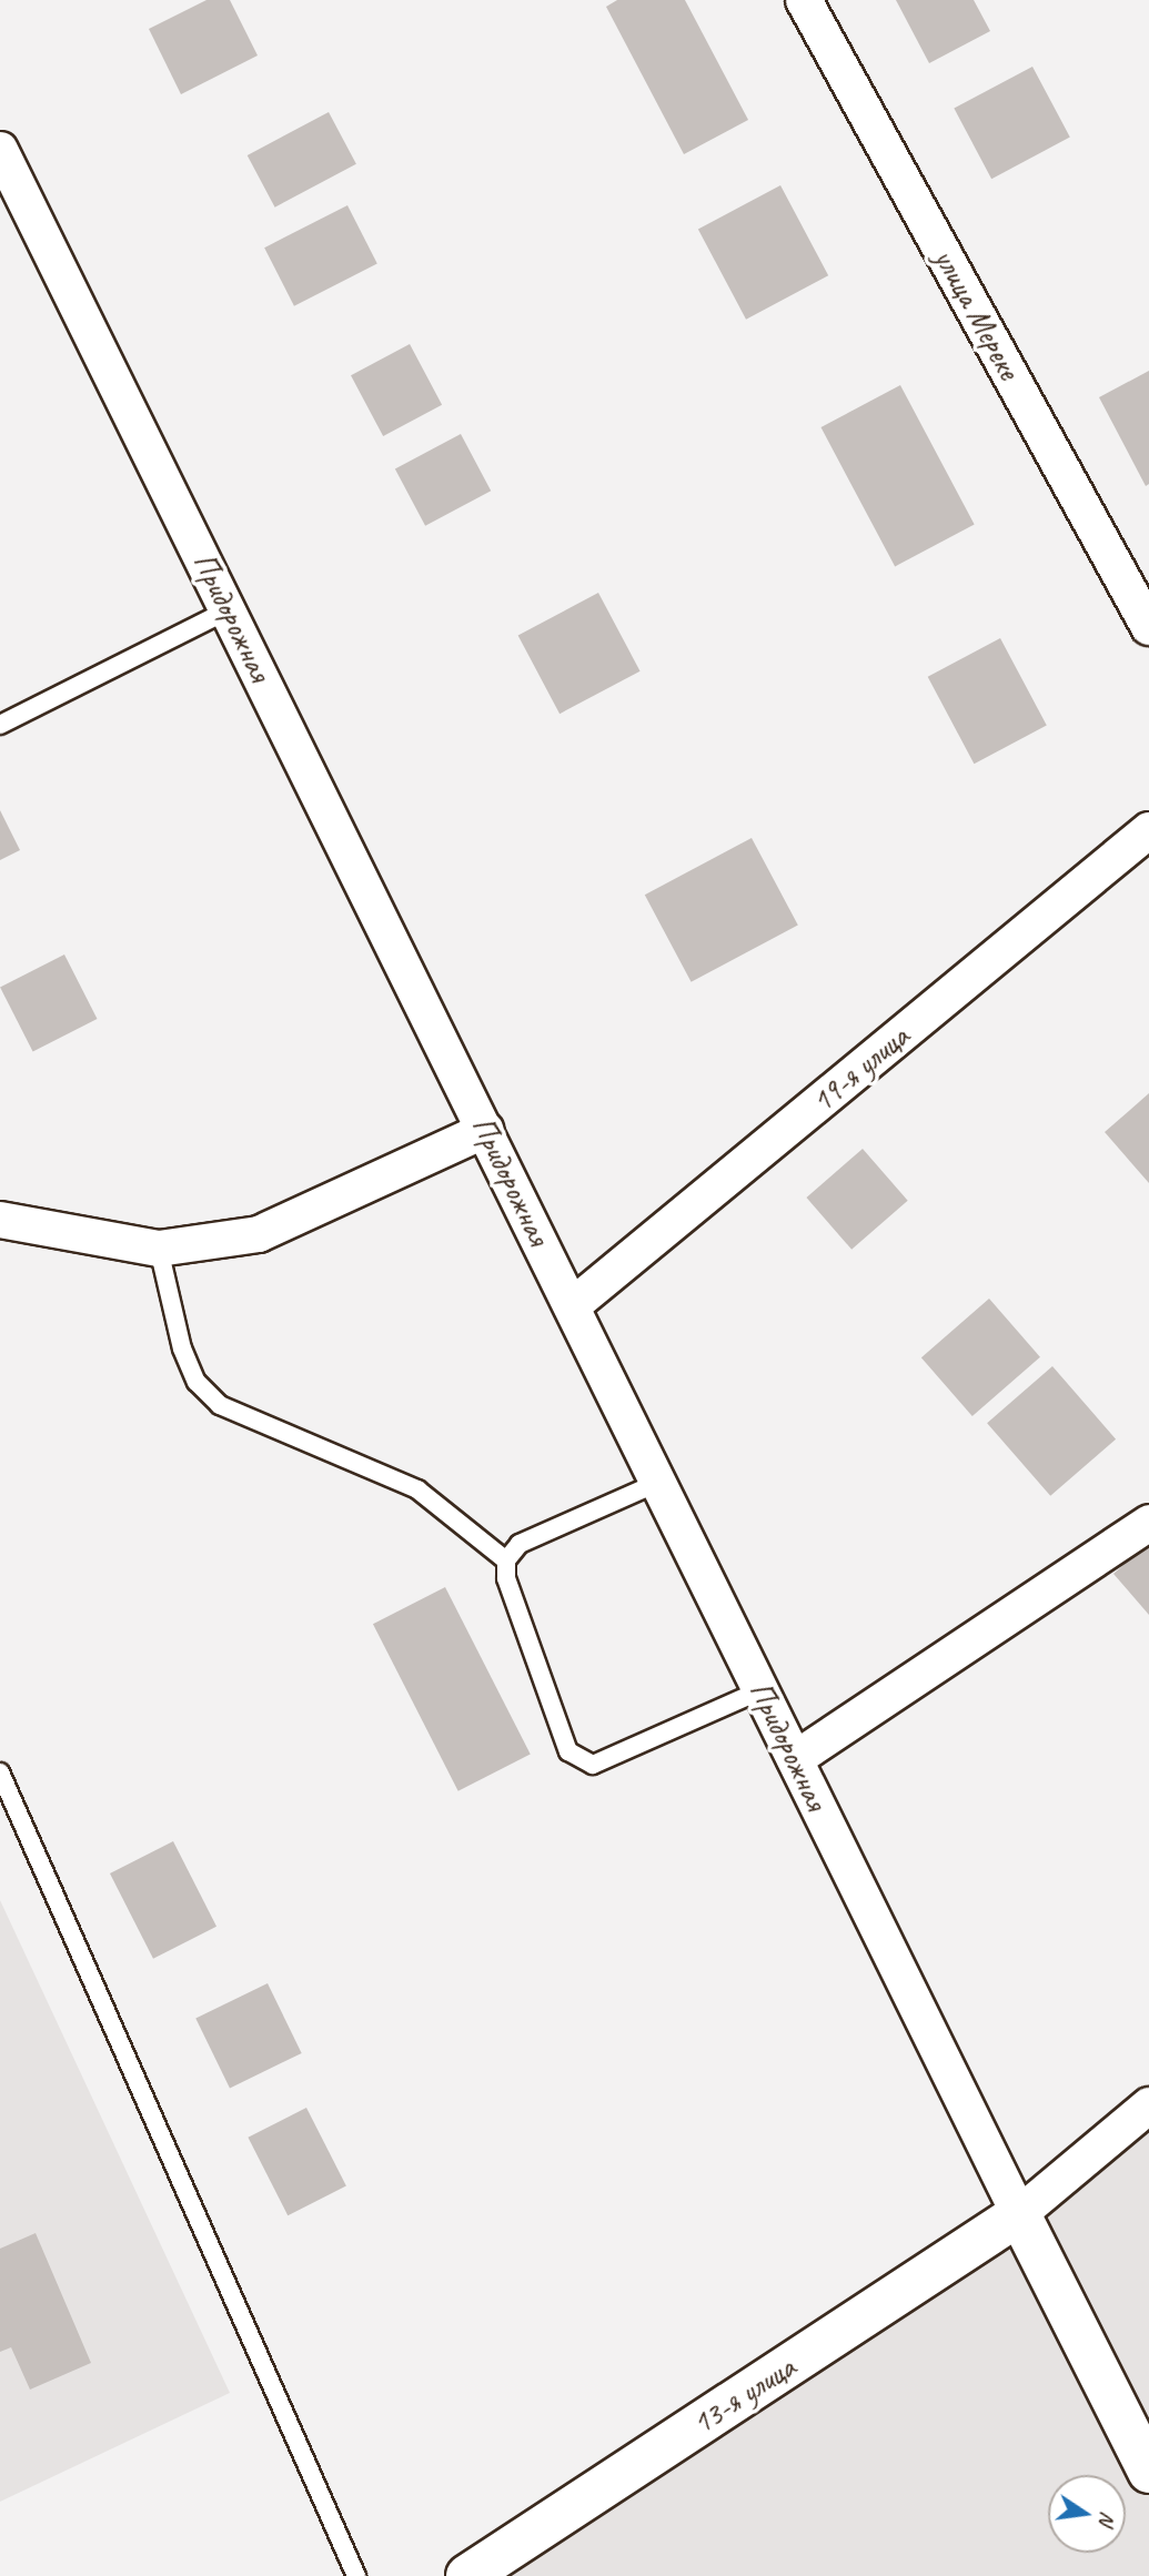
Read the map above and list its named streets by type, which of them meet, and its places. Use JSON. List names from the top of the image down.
{
  "streets": {
    "street": [
      "улица Мереке",
      "Придорожная",
      "19-я улица",
      "13-я улица"
    ]
  },
  "crossings": [
    ["Придорожная", "19-я улица"],
    ["Придорожная", "13-я улица"]
  ],
  "north": "right"
}
